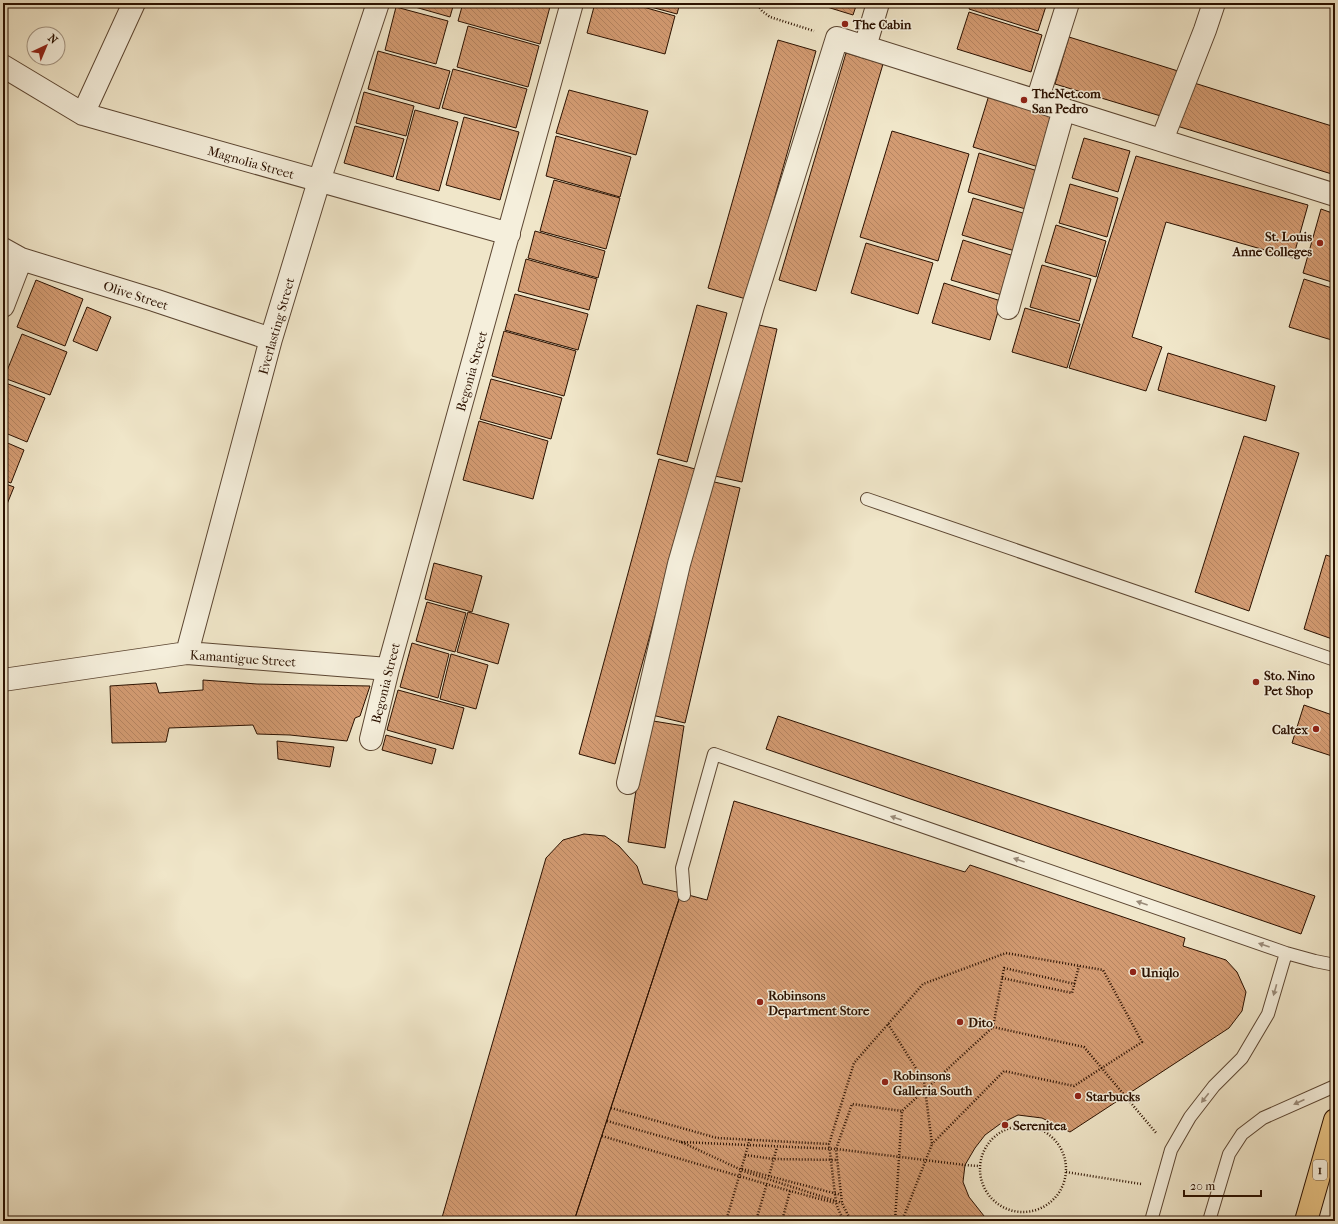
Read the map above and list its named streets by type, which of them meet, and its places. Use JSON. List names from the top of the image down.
{
  "streets": {
    "highway": ["1"],
    "street": [
      "Magnolia Street",
      "Olive Street",
      "Everlasting Street",
      "Begonia Street",
      "Kamantigue Street"
    ]
  },
  "crossings": [
    ["Magnolia Street", "Everlasting Street"],
    ["Magnolia Street", "Begonia Street"],
    ["Olive Street", "Everlasting Street"],
    ["Everlasting Street", "Kamantigue Street"],
    ["Begonia Street", "Kamantigue Street"]
  ],
  "places": [
    "The Cabin",
    "TheNet.com San Pedro",
    "St. Louis Anne Colleges",
    "Sto. Nino Pet Shop",
    "Caltex",
    "Uniqlo",
    "Robinsons Department Store",
    "Dito",
    "Robinsons Galleria South",
    "Starbucks",
    "Serenitea"
  ],
  "scale_bar": "20 m",
  "north": "top right"
}
